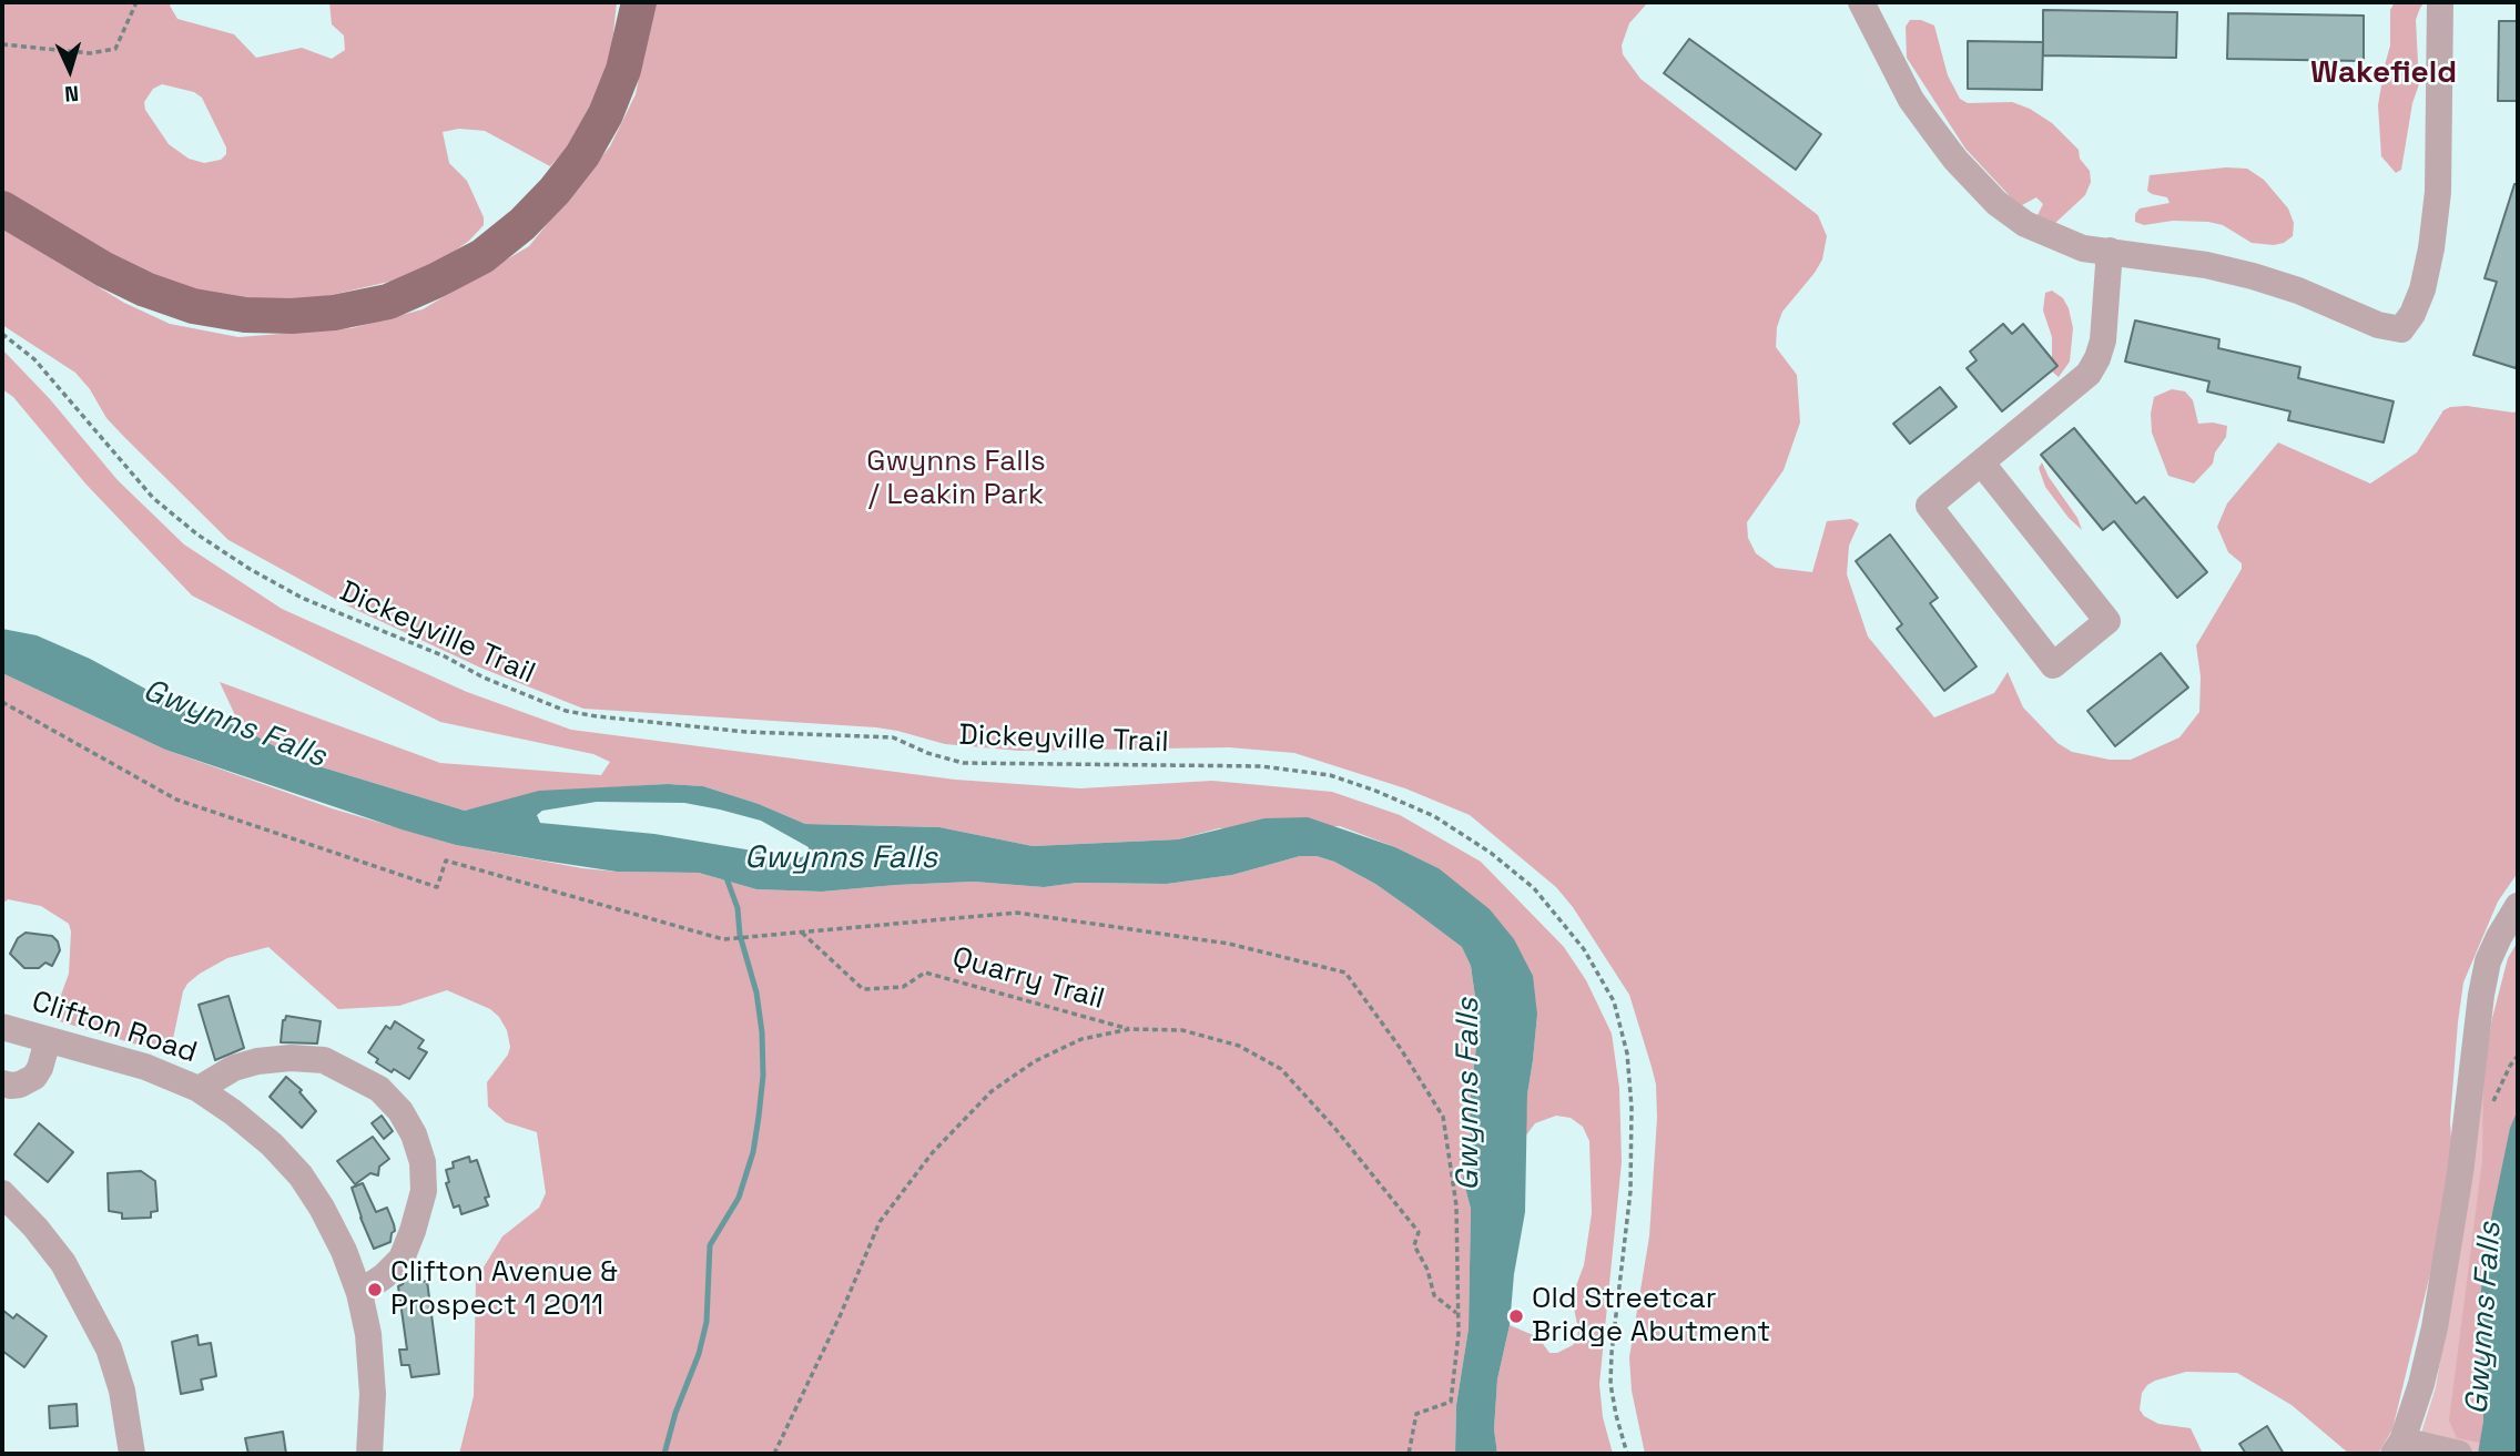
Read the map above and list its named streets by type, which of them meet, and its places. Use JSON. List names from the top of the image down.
{
  "streets": {
    "street": ["Clifton Road"],
    "path": ["Dickeyville Trail", "Quarry Trail"]
  },
  "districts": ["Wakefield"],
  "water": ["Gwynns Falls"],
  "parks": ["Gwynns Falls / Leakin Park"],
  "places": ["Clifton Avenue & Prospect 1 2011", "Old Streetcar Bridge Abutment"],
  "north": "bottom"
}
